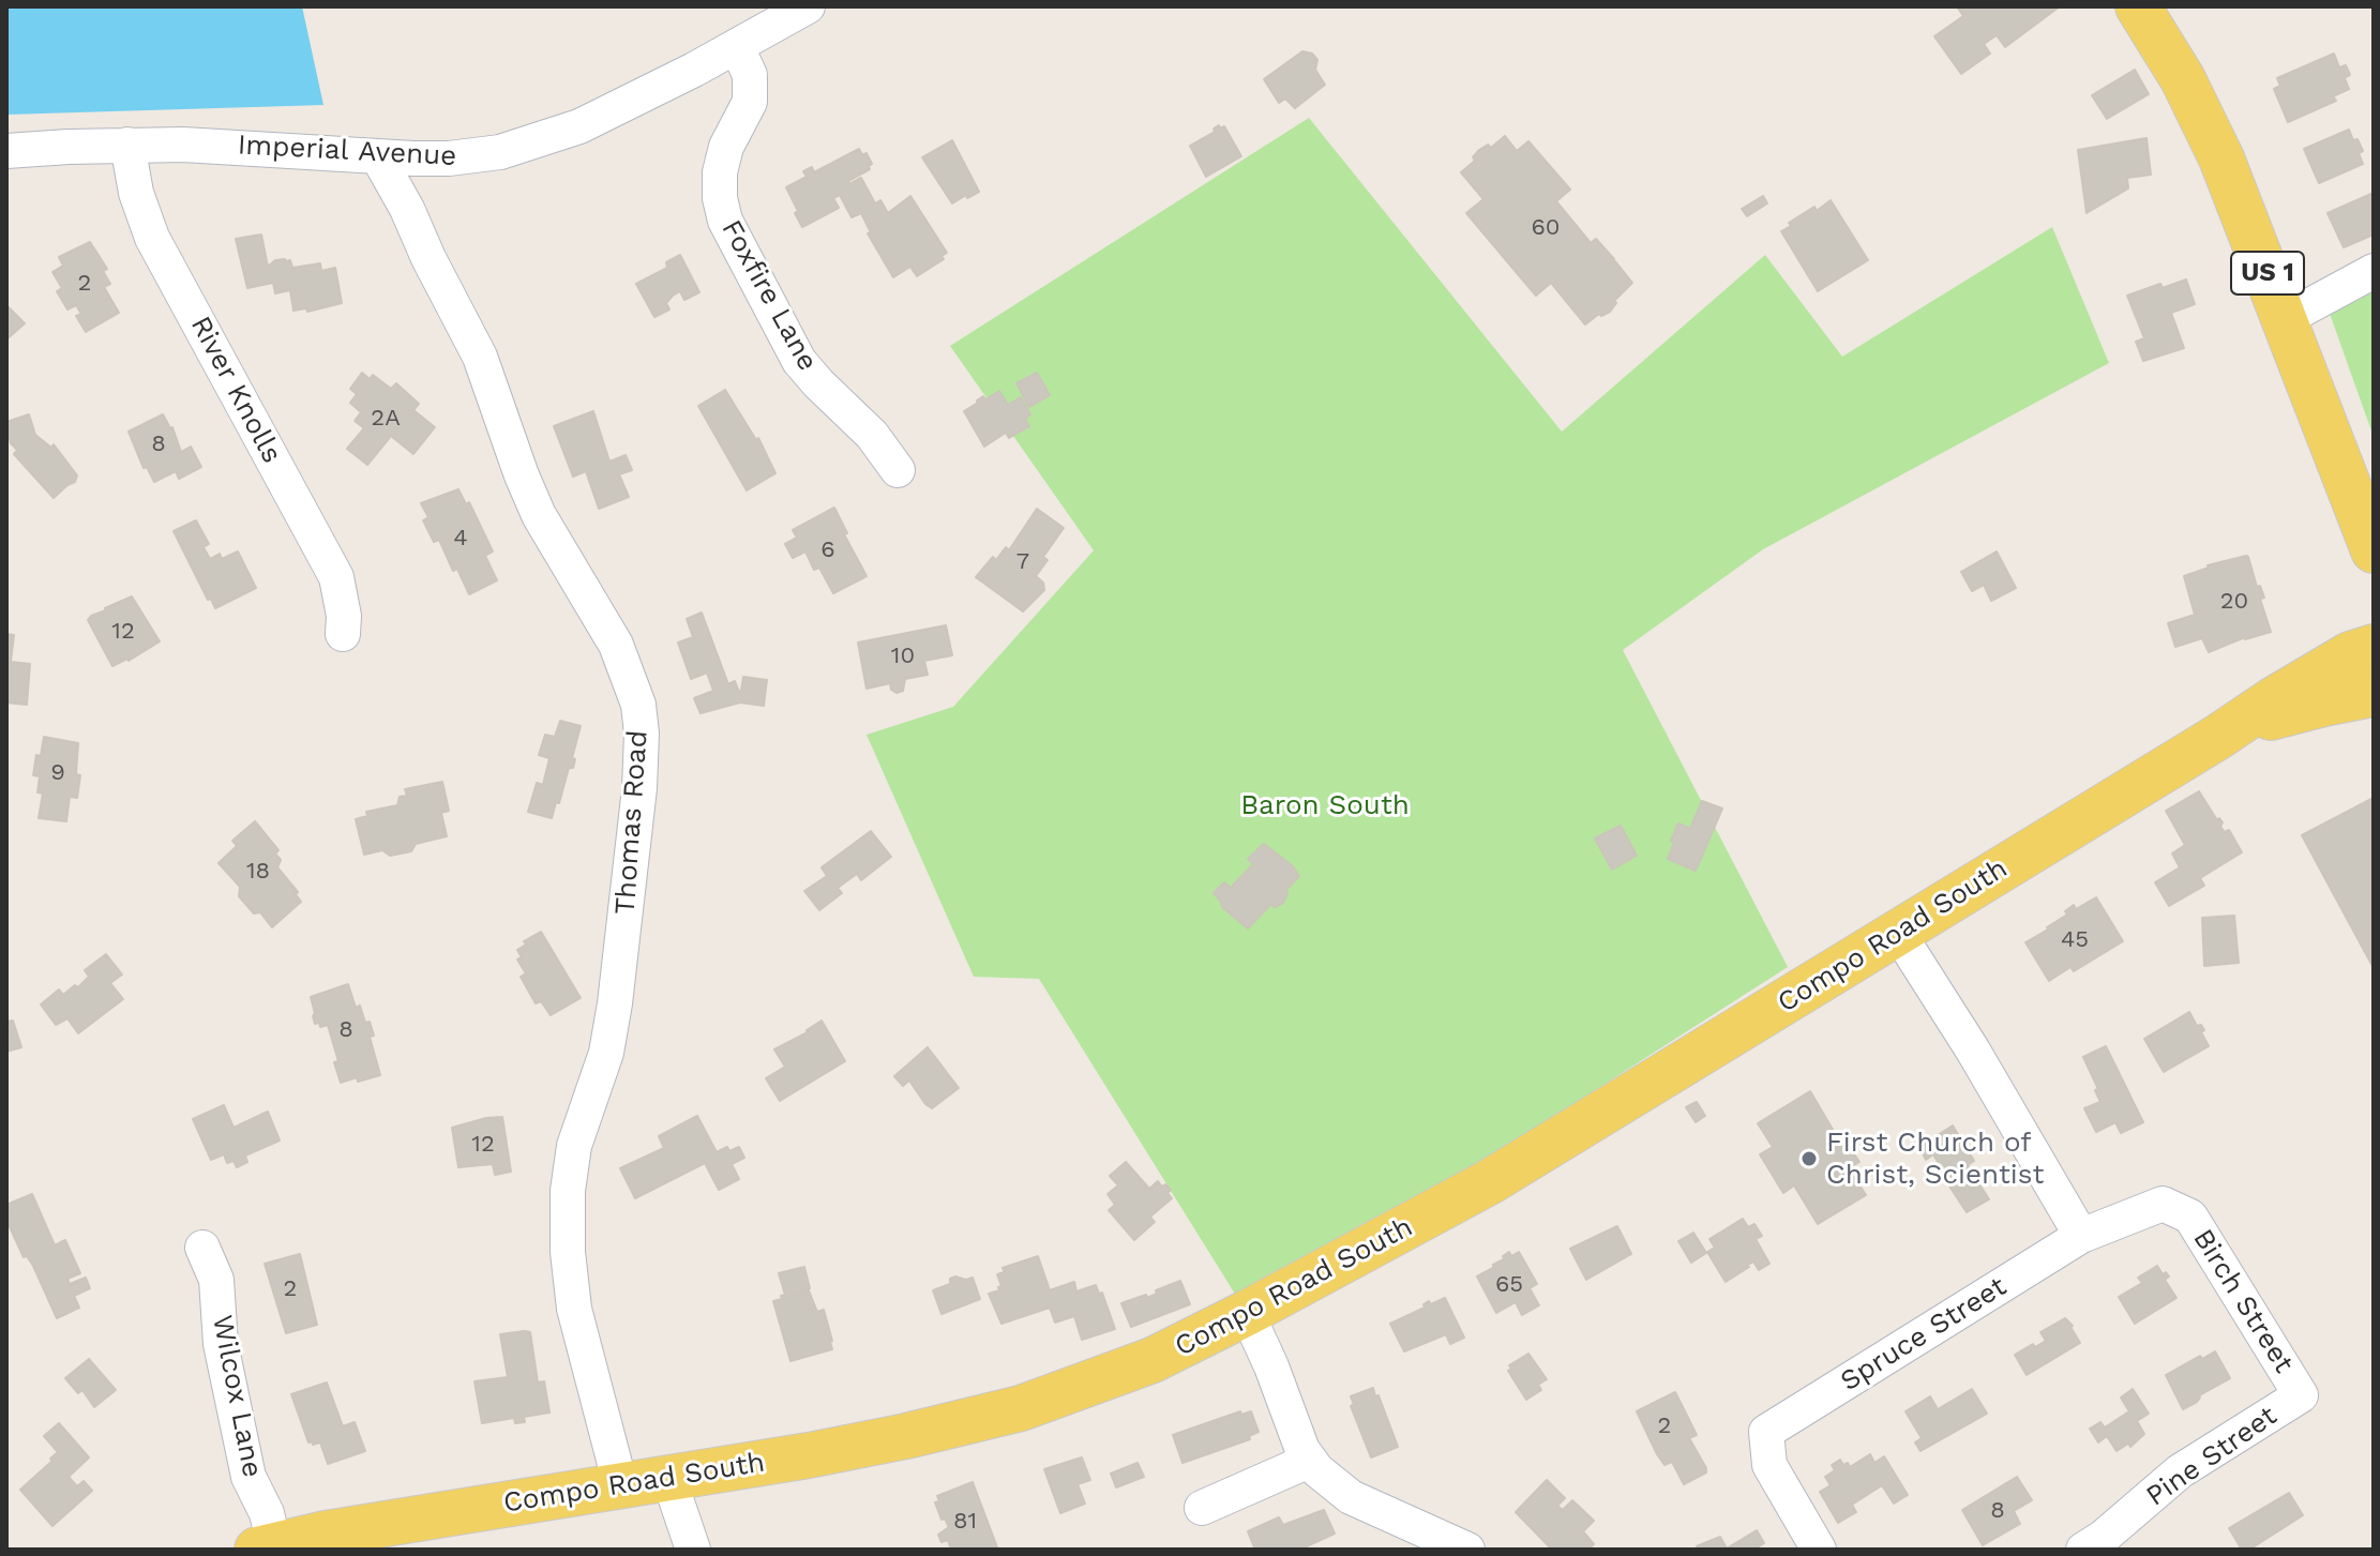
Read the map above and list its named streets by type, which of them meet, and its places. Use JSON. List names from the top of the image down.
{
  "streets": {
    "main road": ["US 1", "Compo Road South"],
    "street": [
      "Imperial Avenue",
      "Foxfire Lane",
      "River Knolls",
      "Thomas Road",
      "Birch Street",
      "Spruce Street",
      "Wilcox Lane",
      "Pine Street"
    ]
  },
  "crossings": [
    ["Imperial Avenue", "Foxfire Lane"],
    ["Imperial Avenue", "River Knolls"],
    ["Imperial Avenue", "Thomas Road"],
    ["Thomas Road", "Compo Road South"],
    ["Compo Road South", "Wilcox Lane"],
    ["Birch Street", "Spruce Street"],
    ["Birch Street", "Pine Street"]
  ],
  "parks": ["Baron South"],
  "places": ["First Church of Christ, Scientist"],
  "house_numbers": [
    "60",
    "2",
    "2A",
    "8",
    "4",
    "6",
    "7",
    "20",
    "12",
    "10",
    "9",
    "18",
    "45",
    "8",
    "12",
    "65",
    "2",
    "2",
    "8",
    "81"
  ]
}
